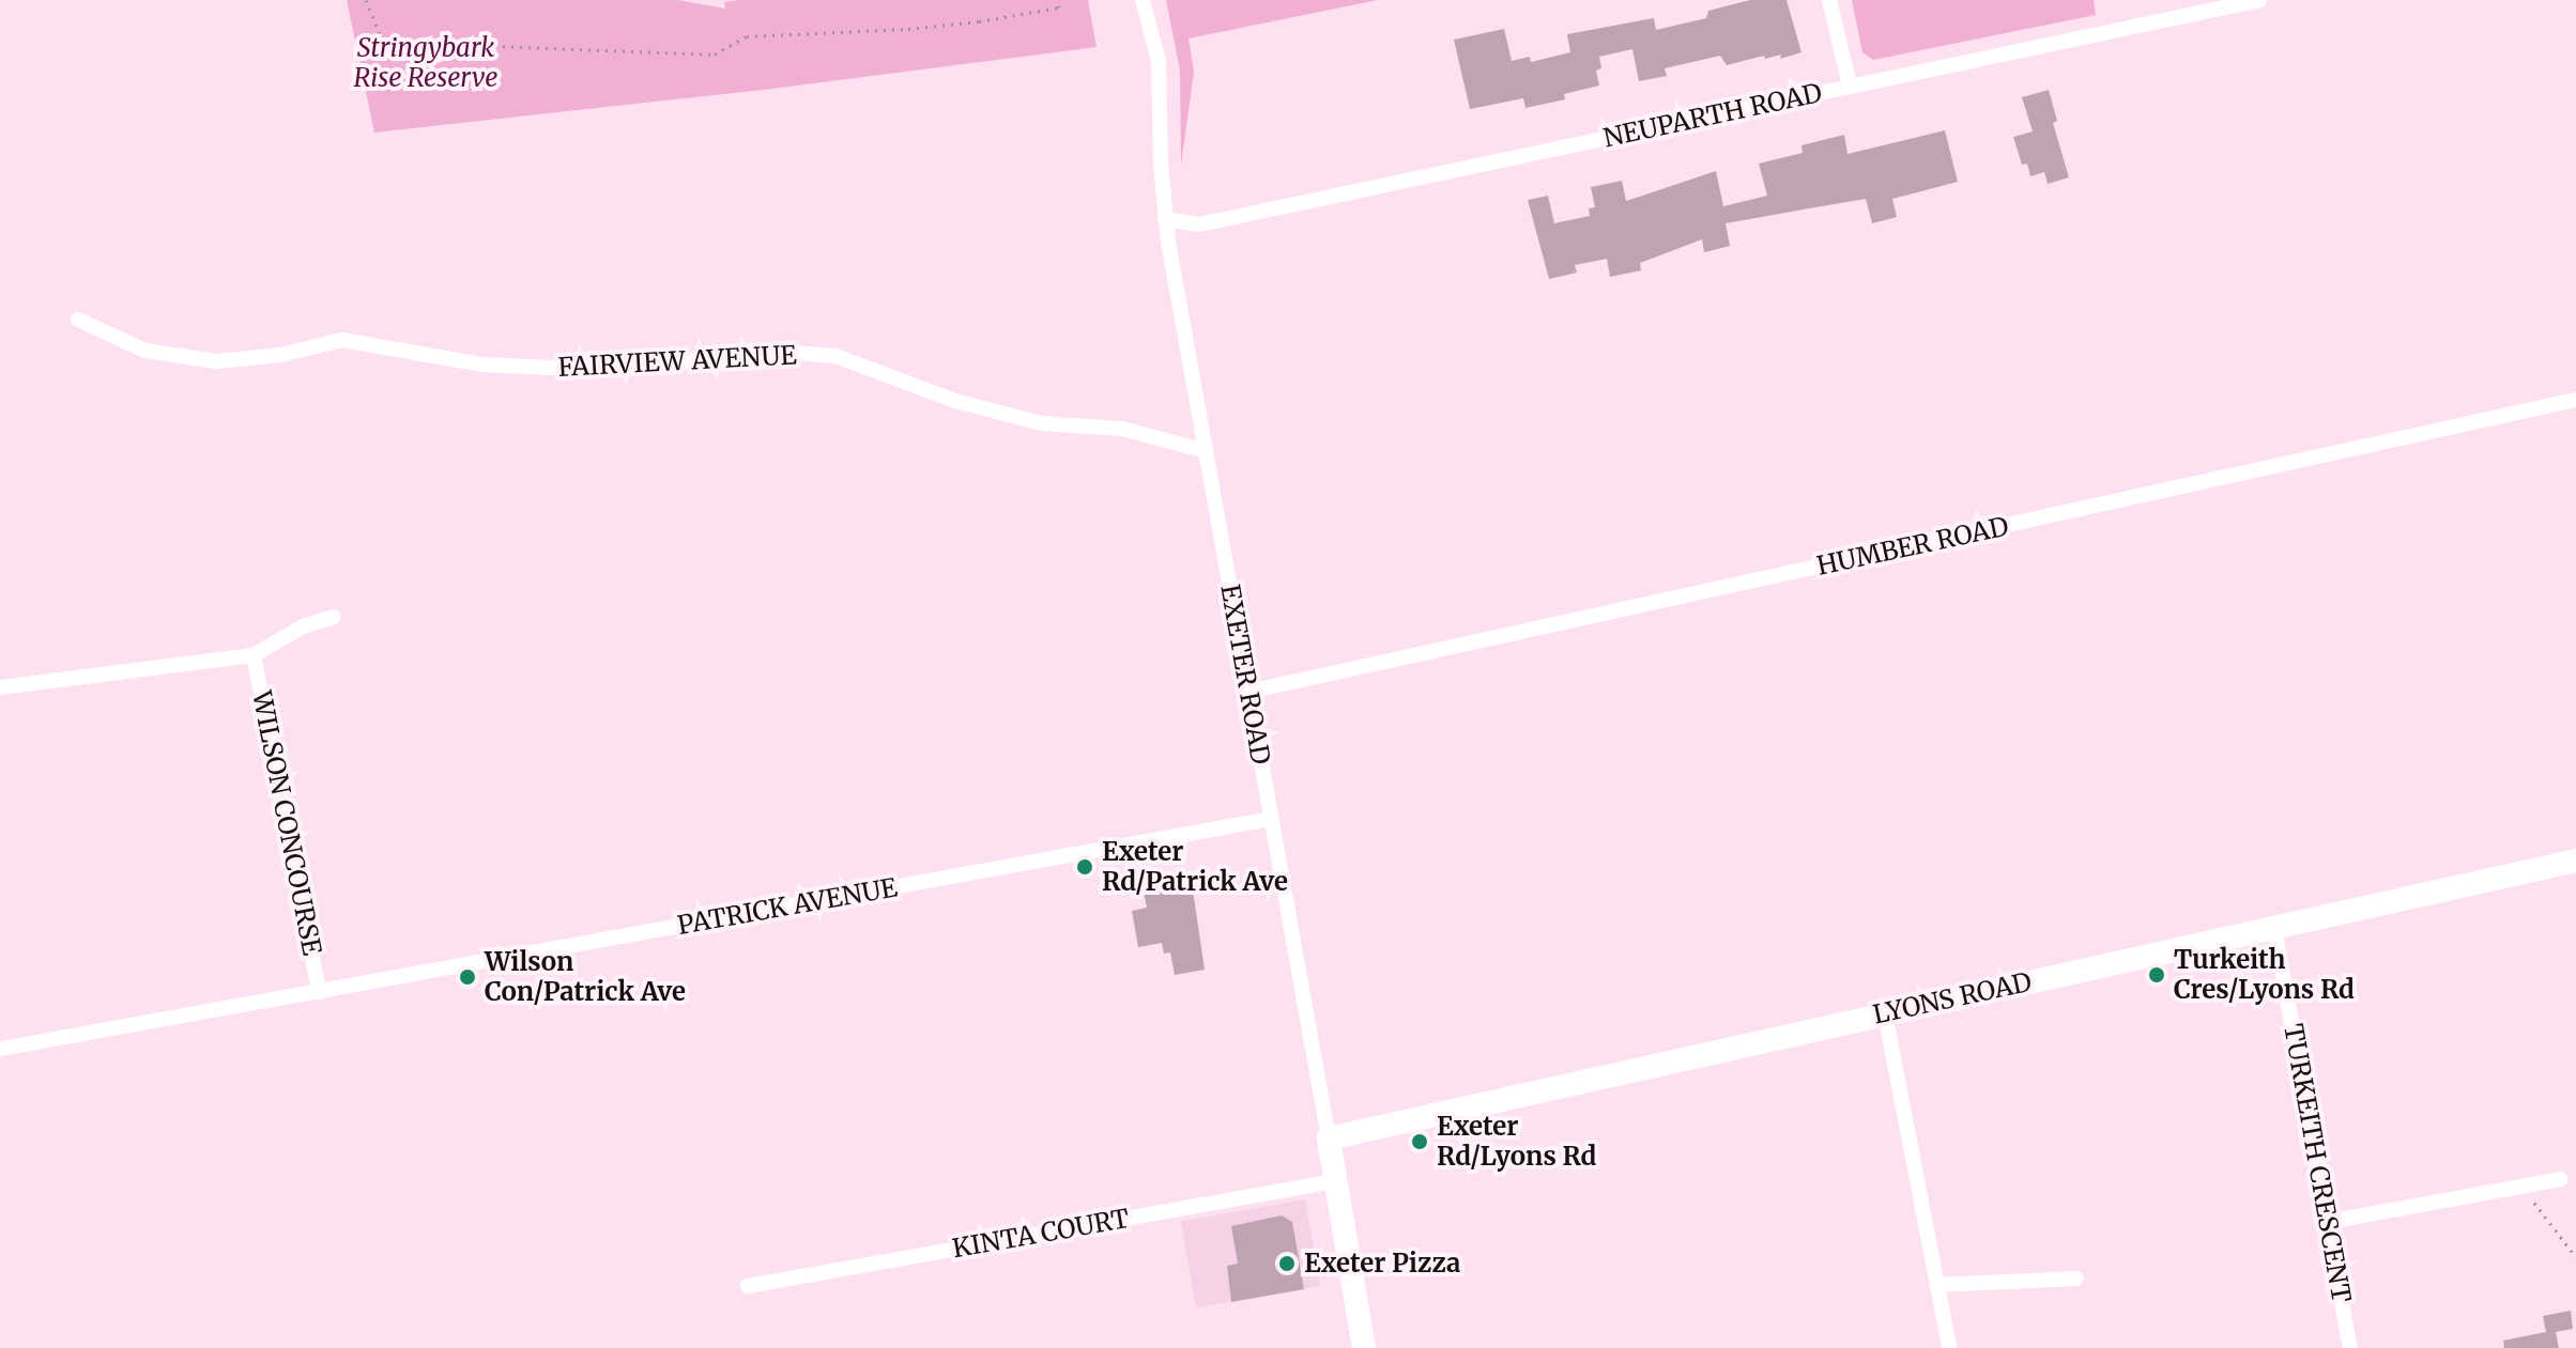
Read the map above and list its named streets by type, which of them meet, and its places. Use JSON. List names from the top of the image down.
{
  "streets": {
    "main road": ["EXETER ROAD", "LYONS ROAD"],
    "street": [
      "NEUPARTH ROAD",
      "FAIRVIEW AVENUE",
      "HUMBER ROAD",
      "WILSON CONCOURSE",
      "PATRICK AVENUE",
      "TURKEITH CRESCENT",
      "KINTA COURT"
    ]
  },
  "crossings": [
    ["NEUPARTH ROAD", "EXETER ROAD"],
    ["FAIRVIEW AVENUE", "EXETER ROAD"],
    ["HUMBER ROAD", "EXETER ROAD"],
    ["EXETER ROAD", "PATRICK AVENUE"],
    ["EXETER ROAD", "LYONS ROAD"],
    ["EXETER ROAD", "KINTA COURT"],
    ["WILSON CONCOURSE", "PATRICK AVENUE"],
    ["LYONS ROAD", "TURKEITH CRESCENT"]
  ],
  "parks": ["Stringybark Rise Reserve"],
  "places": [
    "Exeter Rd/Patrick Ave",
    "Turkeith Cres/Lyons Rd",
    "Wilson Con/Patrick Ave",
    "Exeter Rd/Lyons Rd",
    "Exeter Pizza"
  ]
}
